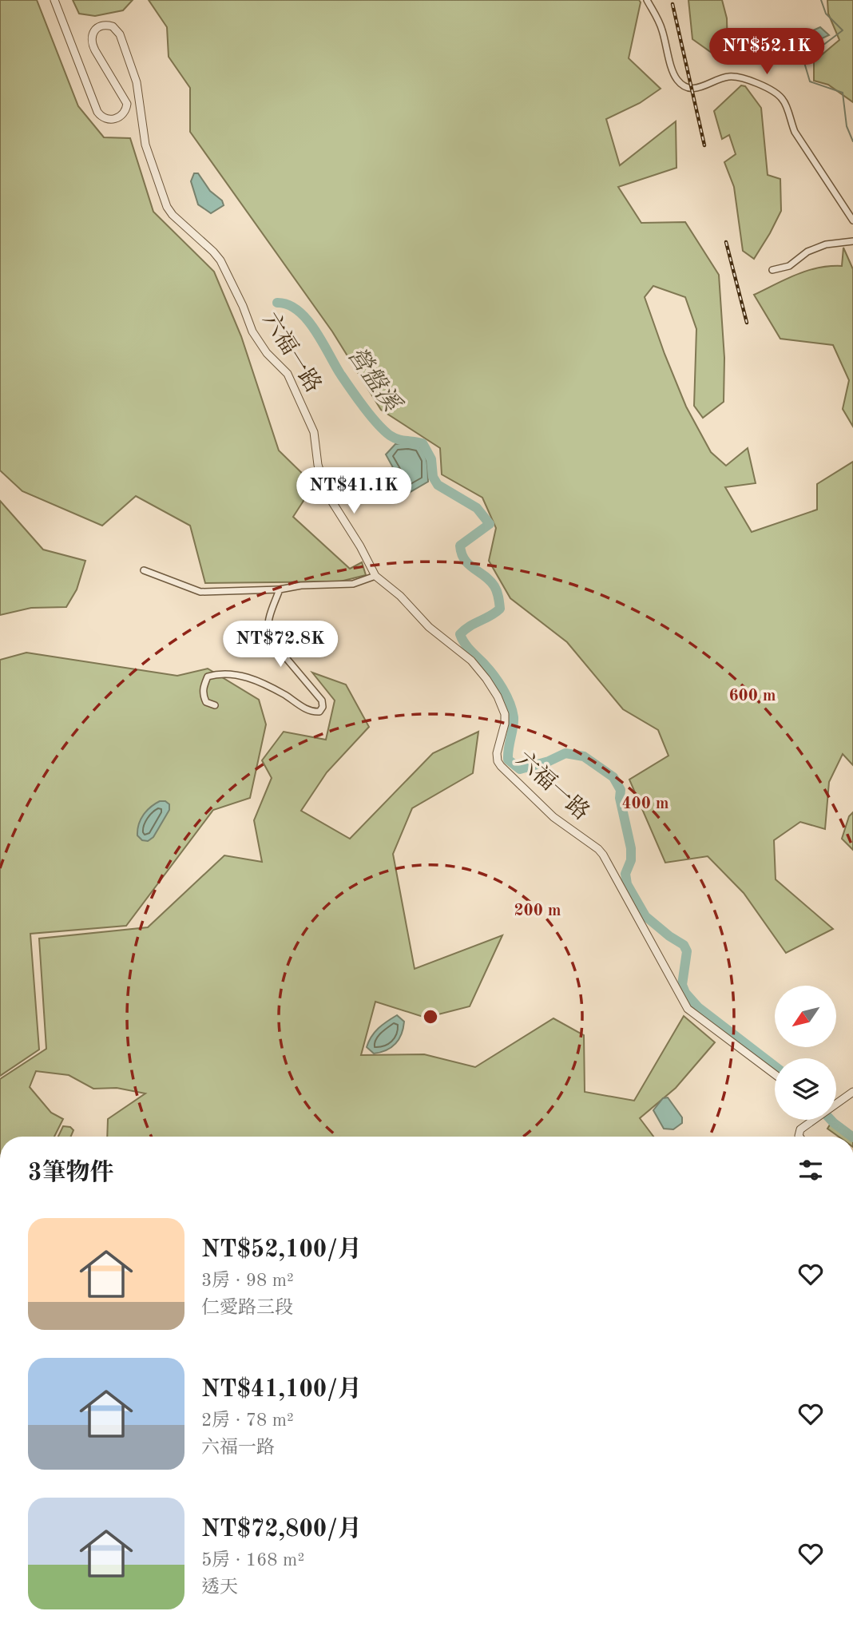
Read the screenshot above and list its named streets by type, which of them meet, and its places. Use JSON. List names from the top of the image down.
{
  "streets": {
    "street": ["六福一路"]
  },
  "water": ["營盤溪"],
  "north": "bottom left",
  "page": {
    "price": ["NT$52.1K", "NT$41.1K", "NT$72.8K"],
    "heading": "3筆物件",
    "list": [
      {
        "name": "NT$52,100/月",
        "note": "3房 · 98 m² · 仁愛路三段"
      },
      {
        "name": "NT$41,100/月",
        "note": "2房 · 78 m² · 六福一路"
      },
      {
        "name": "NT$72,800/月",
        "note": "5房 · 168 m² · 透天"
      }
    ]
  },
  "rings": ["600 m", "400 m", "200 m"]
}
